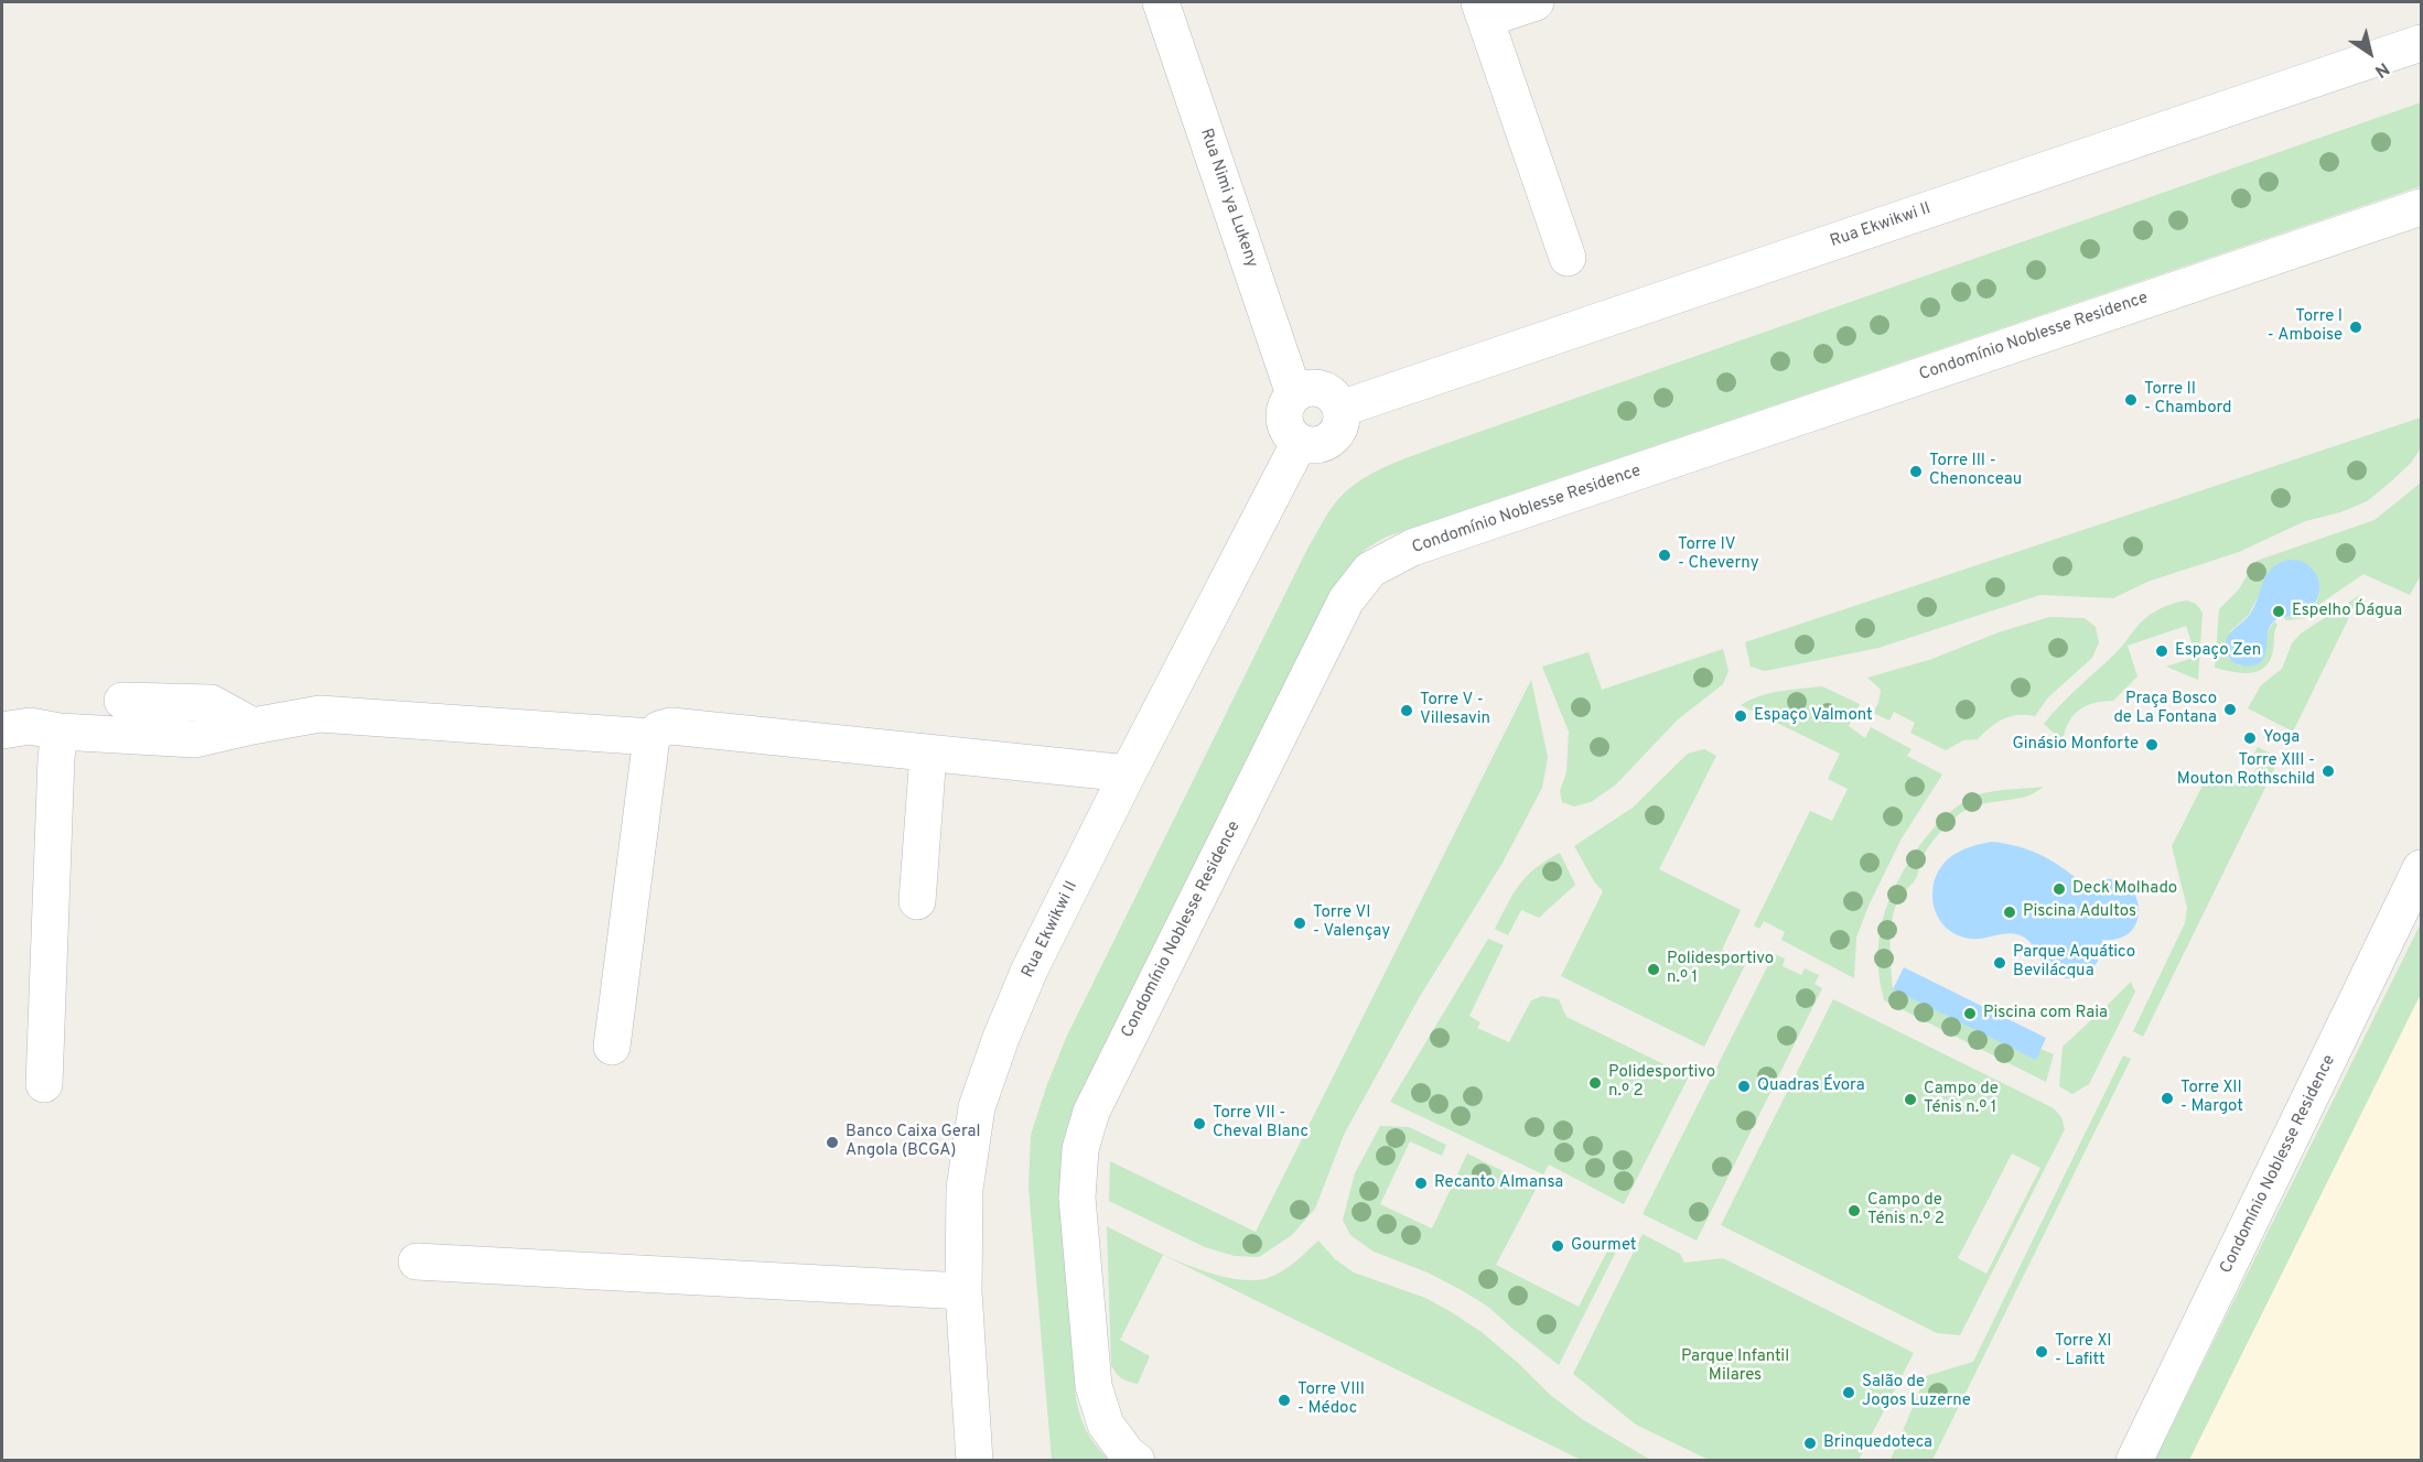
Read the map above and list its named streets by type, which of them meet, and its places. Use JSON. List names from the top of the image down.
{
  "streets": {
    "street": ["Rua Nimi ya Lukeny", "Rua Ekwikwi II", "Condomínio Noblesse Residence"]
  },
  "crossings": [
    ["Rua Nimi ya Lukeny", "Rua Ekwikwi II"]
  ],
  "parks": ["Parque Infantil Milares"],
  "places": [
    "Torre I - Amboise",
    "Torre II - Chambord",
    "Torre III - Chenonceau",
    "Torre IV - Cheverny",
    "Espelho D´água",
    "Espaço Zen",
    "Praça Bosco de La Fontana",
    "Torre V - Villesavin",
    "Espaço Valmont",
    "Yoga",
    "Ginásio Monforte",
    "Torre XIII - Mouton Rothschild",
    "Deck Molhado",
    "Piscina Adultos",
    "Torre VI - Valençay",
    "Parque Aquático Bevilácqua",
    "Polidesportivo n.º 1",
    "Piscina com Raia",
    "Polidesportivo n.º 2",
    "Quadras Évora",
    "Torre XII - Margot",
    "Campo de Ténis n.º 1",
    "Torre VII - Cheval Blanc",
    "Banco Caixa Geral Angola (BCGA)",
    "Recanto Almansa",
    "Campo de Ténis n.º 2",
    "Gourmet",
    "Torre XI - Lafitt",
    "Salão de Jogos Luzerne",
    "Torre VIII - Médoc",
    "Brinquedoteca"
  ],
  "north": "bottom right"
}
